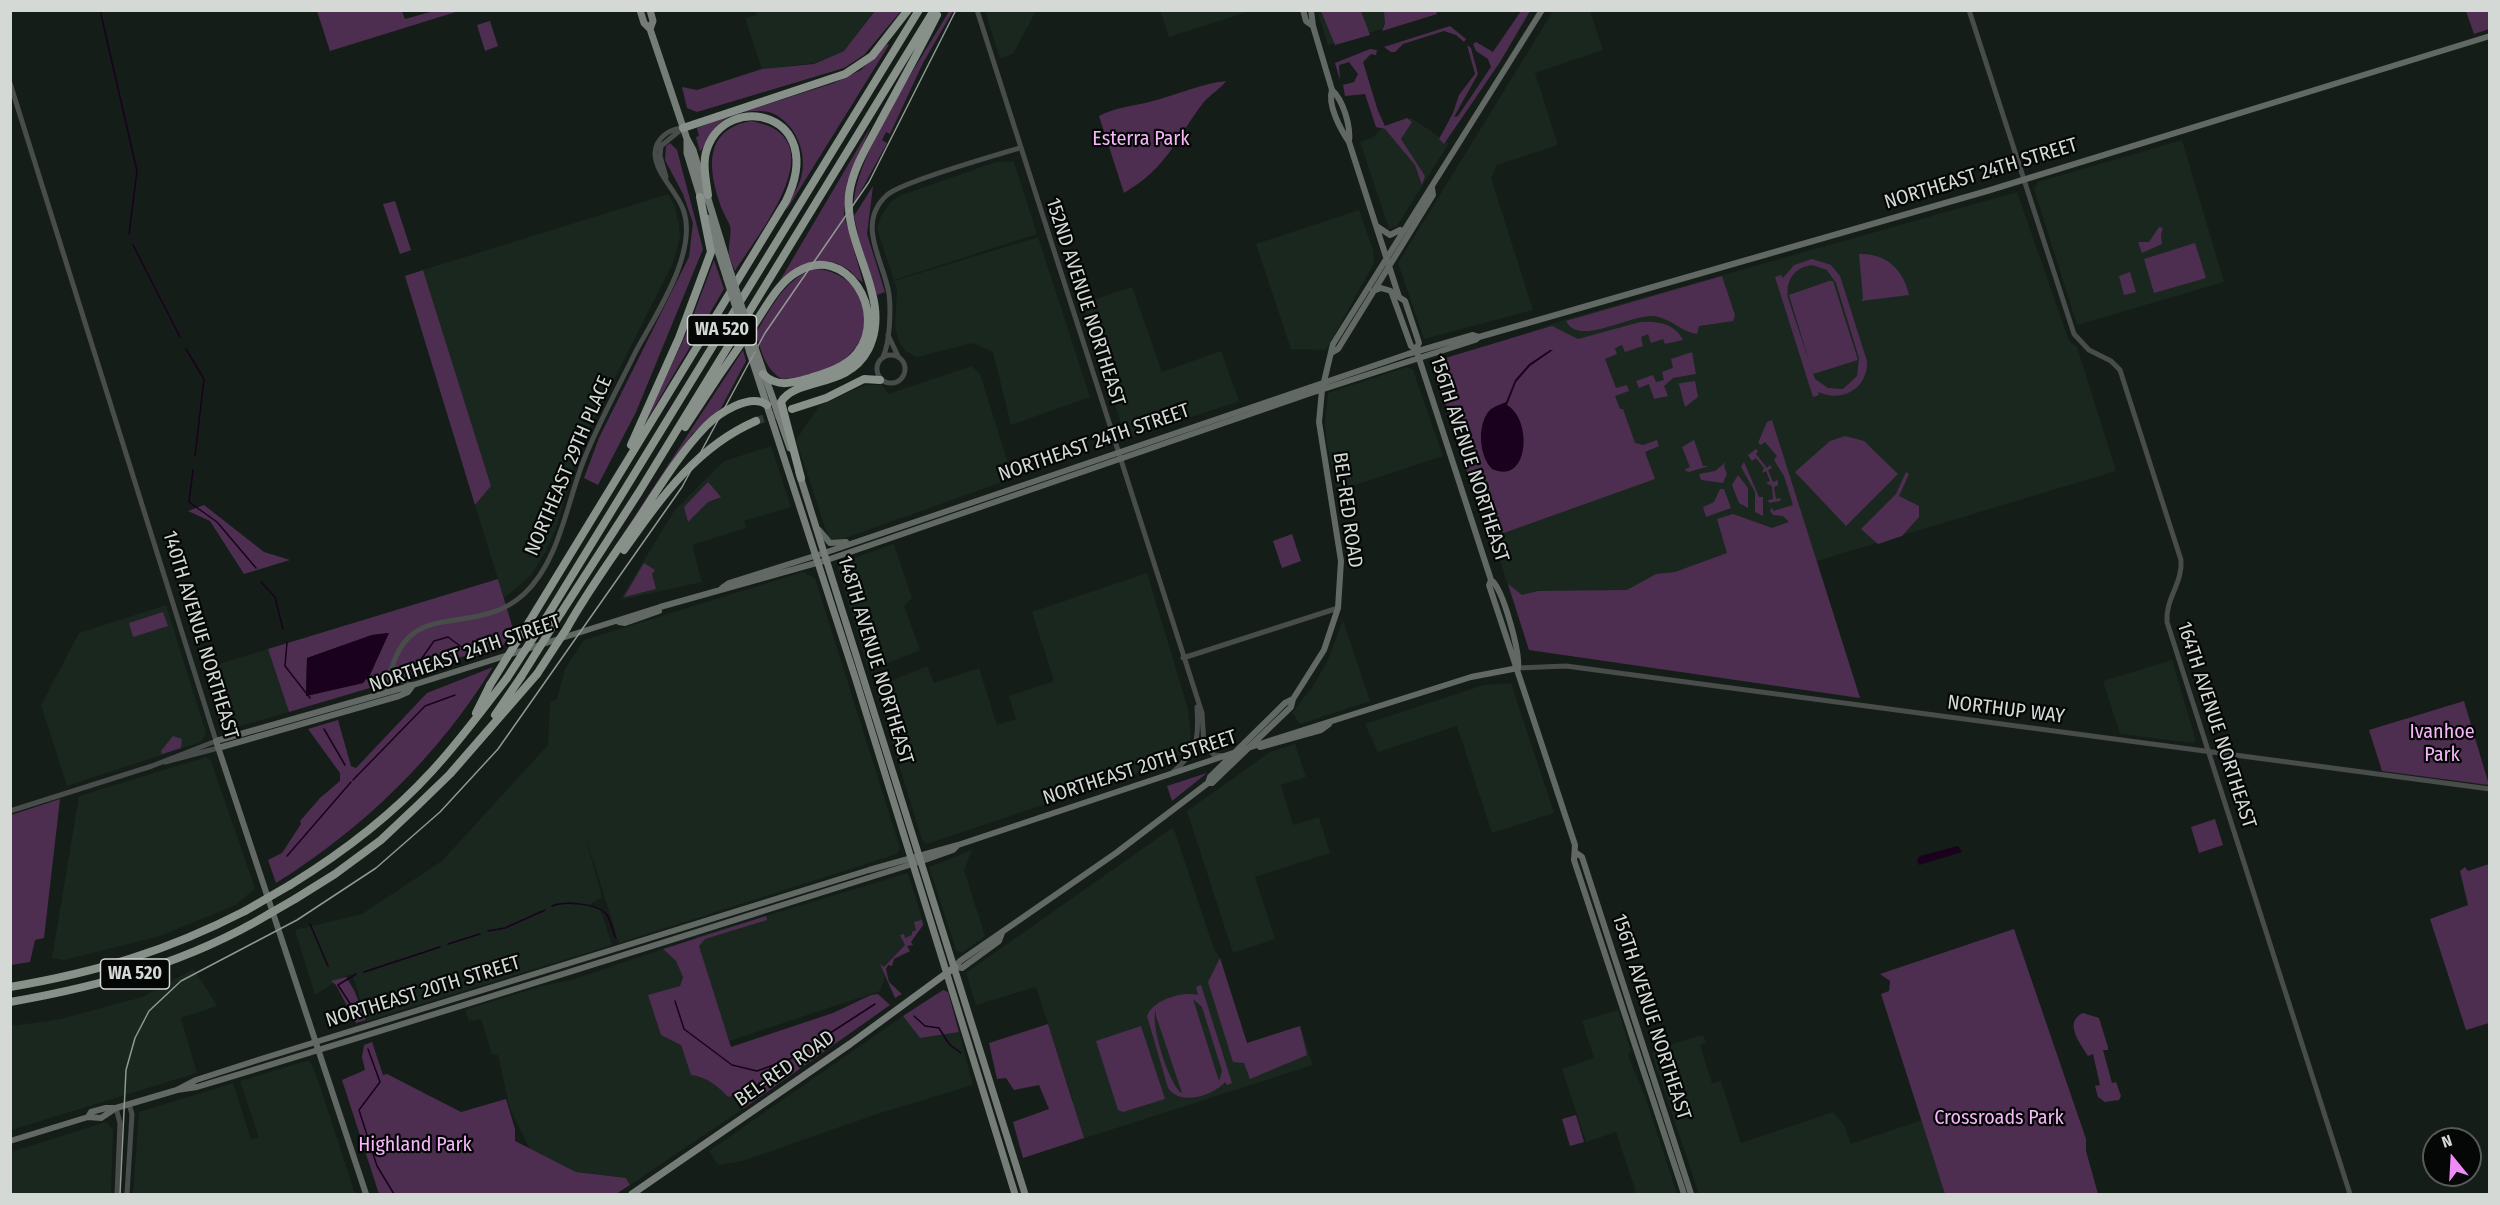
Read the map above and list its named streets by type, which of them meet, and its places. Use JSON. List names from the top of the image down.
{
  "streets": {
    "highway": ["WA 520"],
    "main road": [
      "NORTHEAST 24TH STREET",
      "156TH AVENUE NORTHEAST",
      "BEL-RED ROAD",
      "140TH AVENUE NORTHEAST",
      "148TH AVENUE NORTHEAST",
      "NORTHEAST 20TH STREET"
    ],
    "street": [
      "152ND AVENUE NORTHEAST",
      "NORTHEAST 29TH PLACE",
      "NORTHUP WAY",
      "164TH AVENUE NORTHEAST"
    ]
  },
  "crossings": [
    ["NORTHEAST 24TH STREET", "152ND AVENUE NORTHEAST"],
    ["NORTHEAST 24TH STREET", "156TH AVENUE NORTHEAST"],
    ["NORTHEAST 24TH STREET", "BEL-RED ROAD"],
    ["NORTHEAST 24TH STREET", "140TH AVENUE NORTHEAST"],
    ["NORTHEAST 24TH STREET", "148TH AVENUE NORTHEAST"],
    ["NORTHEAST 24TH STREET", "164TH AVENUE NORTHEAST"],
    ["156TH AVENUE NORTHEAST", "BEL-RED ROAD"],
    ["156TH AVENUE NORTHEAST", "NORTHUP WAY"],
    ["156TH AVENUE NORTHEAST", "NORTHEAST 20TH STREET"],
    ["NORTHEAST 29TH PLACE", "148TH AVENUE NORTHEAST"],
    ["BEL-RED ROAD", "148TH AVENUE NORTHEAST"],
    ["BEL-RED ROAD", "NORTHEAST 20TH STREET"],
    ["140TH AVENUE NORTHEAST", "NORTHEAST 20TH STREET"],
    ["148TH AVENUE NORTHEAST", "NORTHEAST 20TH STREET"],
    ["NORTHUP WAY", "164TH AVENUE NORTHEAST"],
    ["NORTHUP WAY", "NORTHEAST 20TH STREET"]
  ],
  "parks": [
    "Esterra Park",
    "Ivanhoe Park",
    "Crossroads Park",
    "Highland Park"
  ],
  "north": "top"
}
